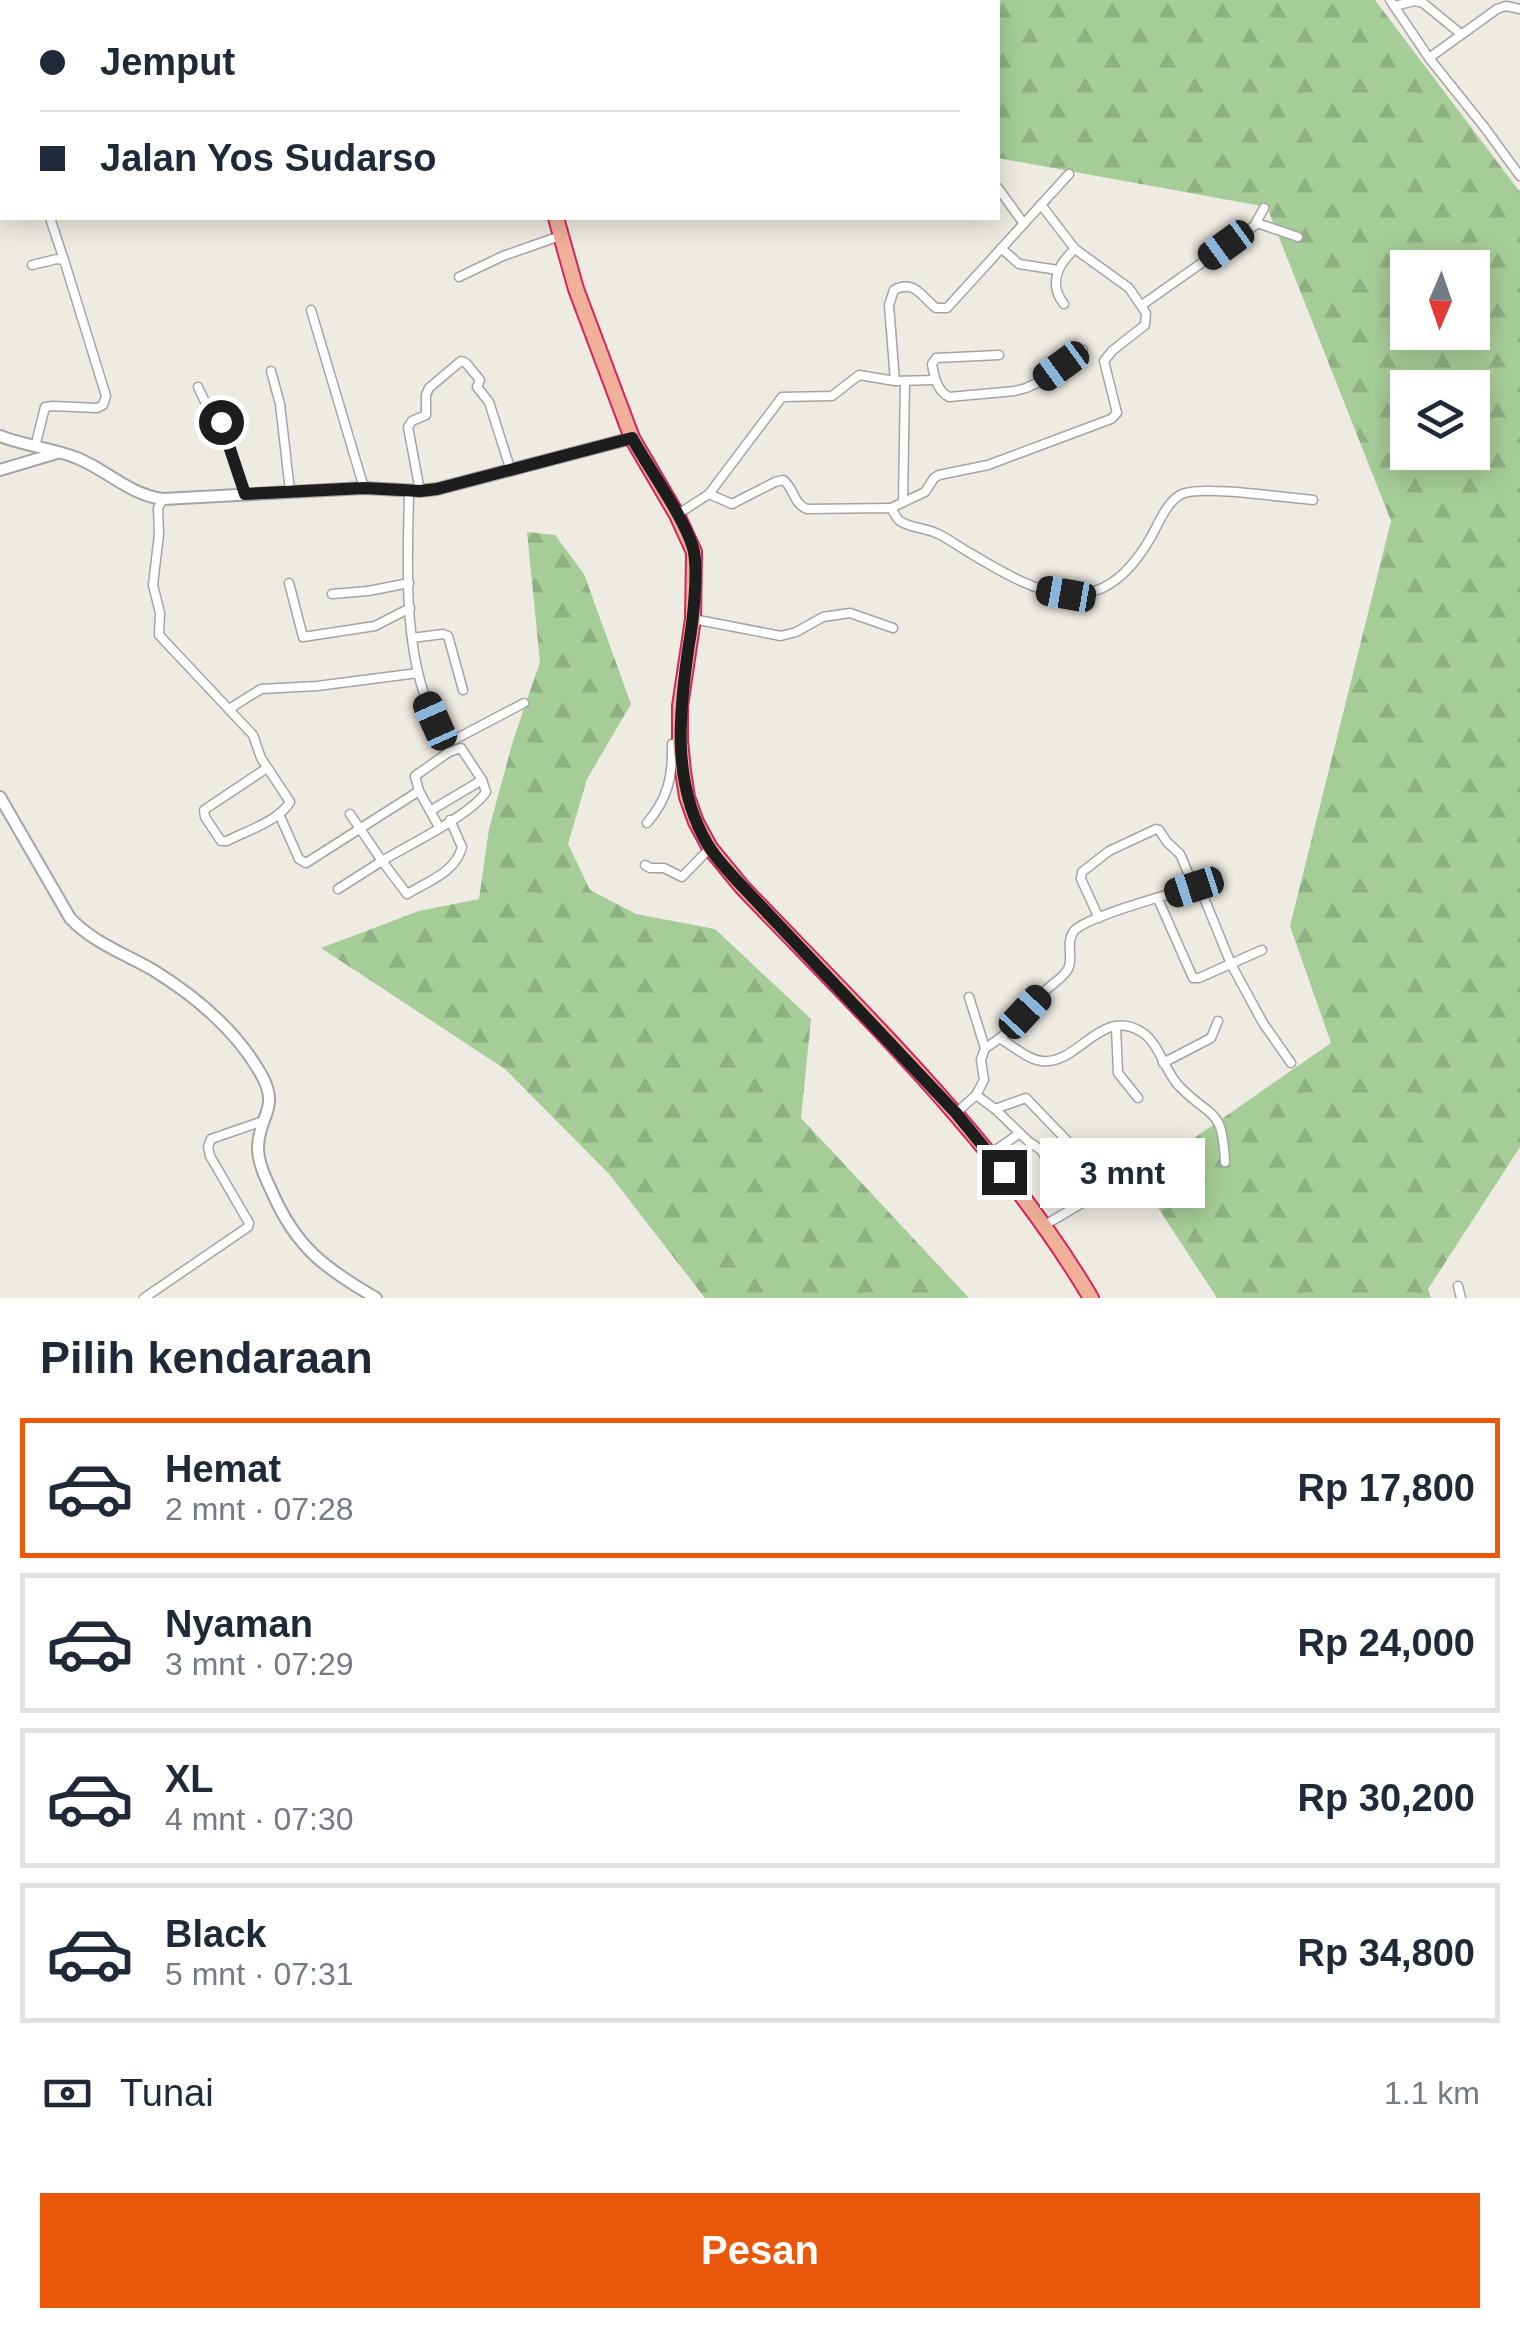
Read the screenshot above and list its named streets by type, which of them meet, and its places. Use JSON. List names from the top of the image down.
{
  "north": "bottom",
  "page": {
    "banner": ["Jemput", "Jalan Yos Sudarso"],
    "bubble": "3 mnt",
    "heading": "Pilih kendaraan",
    "list": [
      {
        "name": "Hemat",
        "note": "2 mnt · 07:28",
        "value": "Rp 17,800"
      },
      {
        "name": "Nyaman",
        "note": "3 mnt · 07:29",
        "value": "Rp 24,000"
      },
      {
        "name": "XL",
        "note": "4 mnt · 07:30",
        "value": "Rp 30,200"
      },
      {
        "name": "Black",
        "note": "5 mnt · 07:31",
        "value": "Rp 34,800"
      }
    ],
    "pay": ["Tunai", "1.1 km"],
    "buttons": "Pesan"
  }
}
